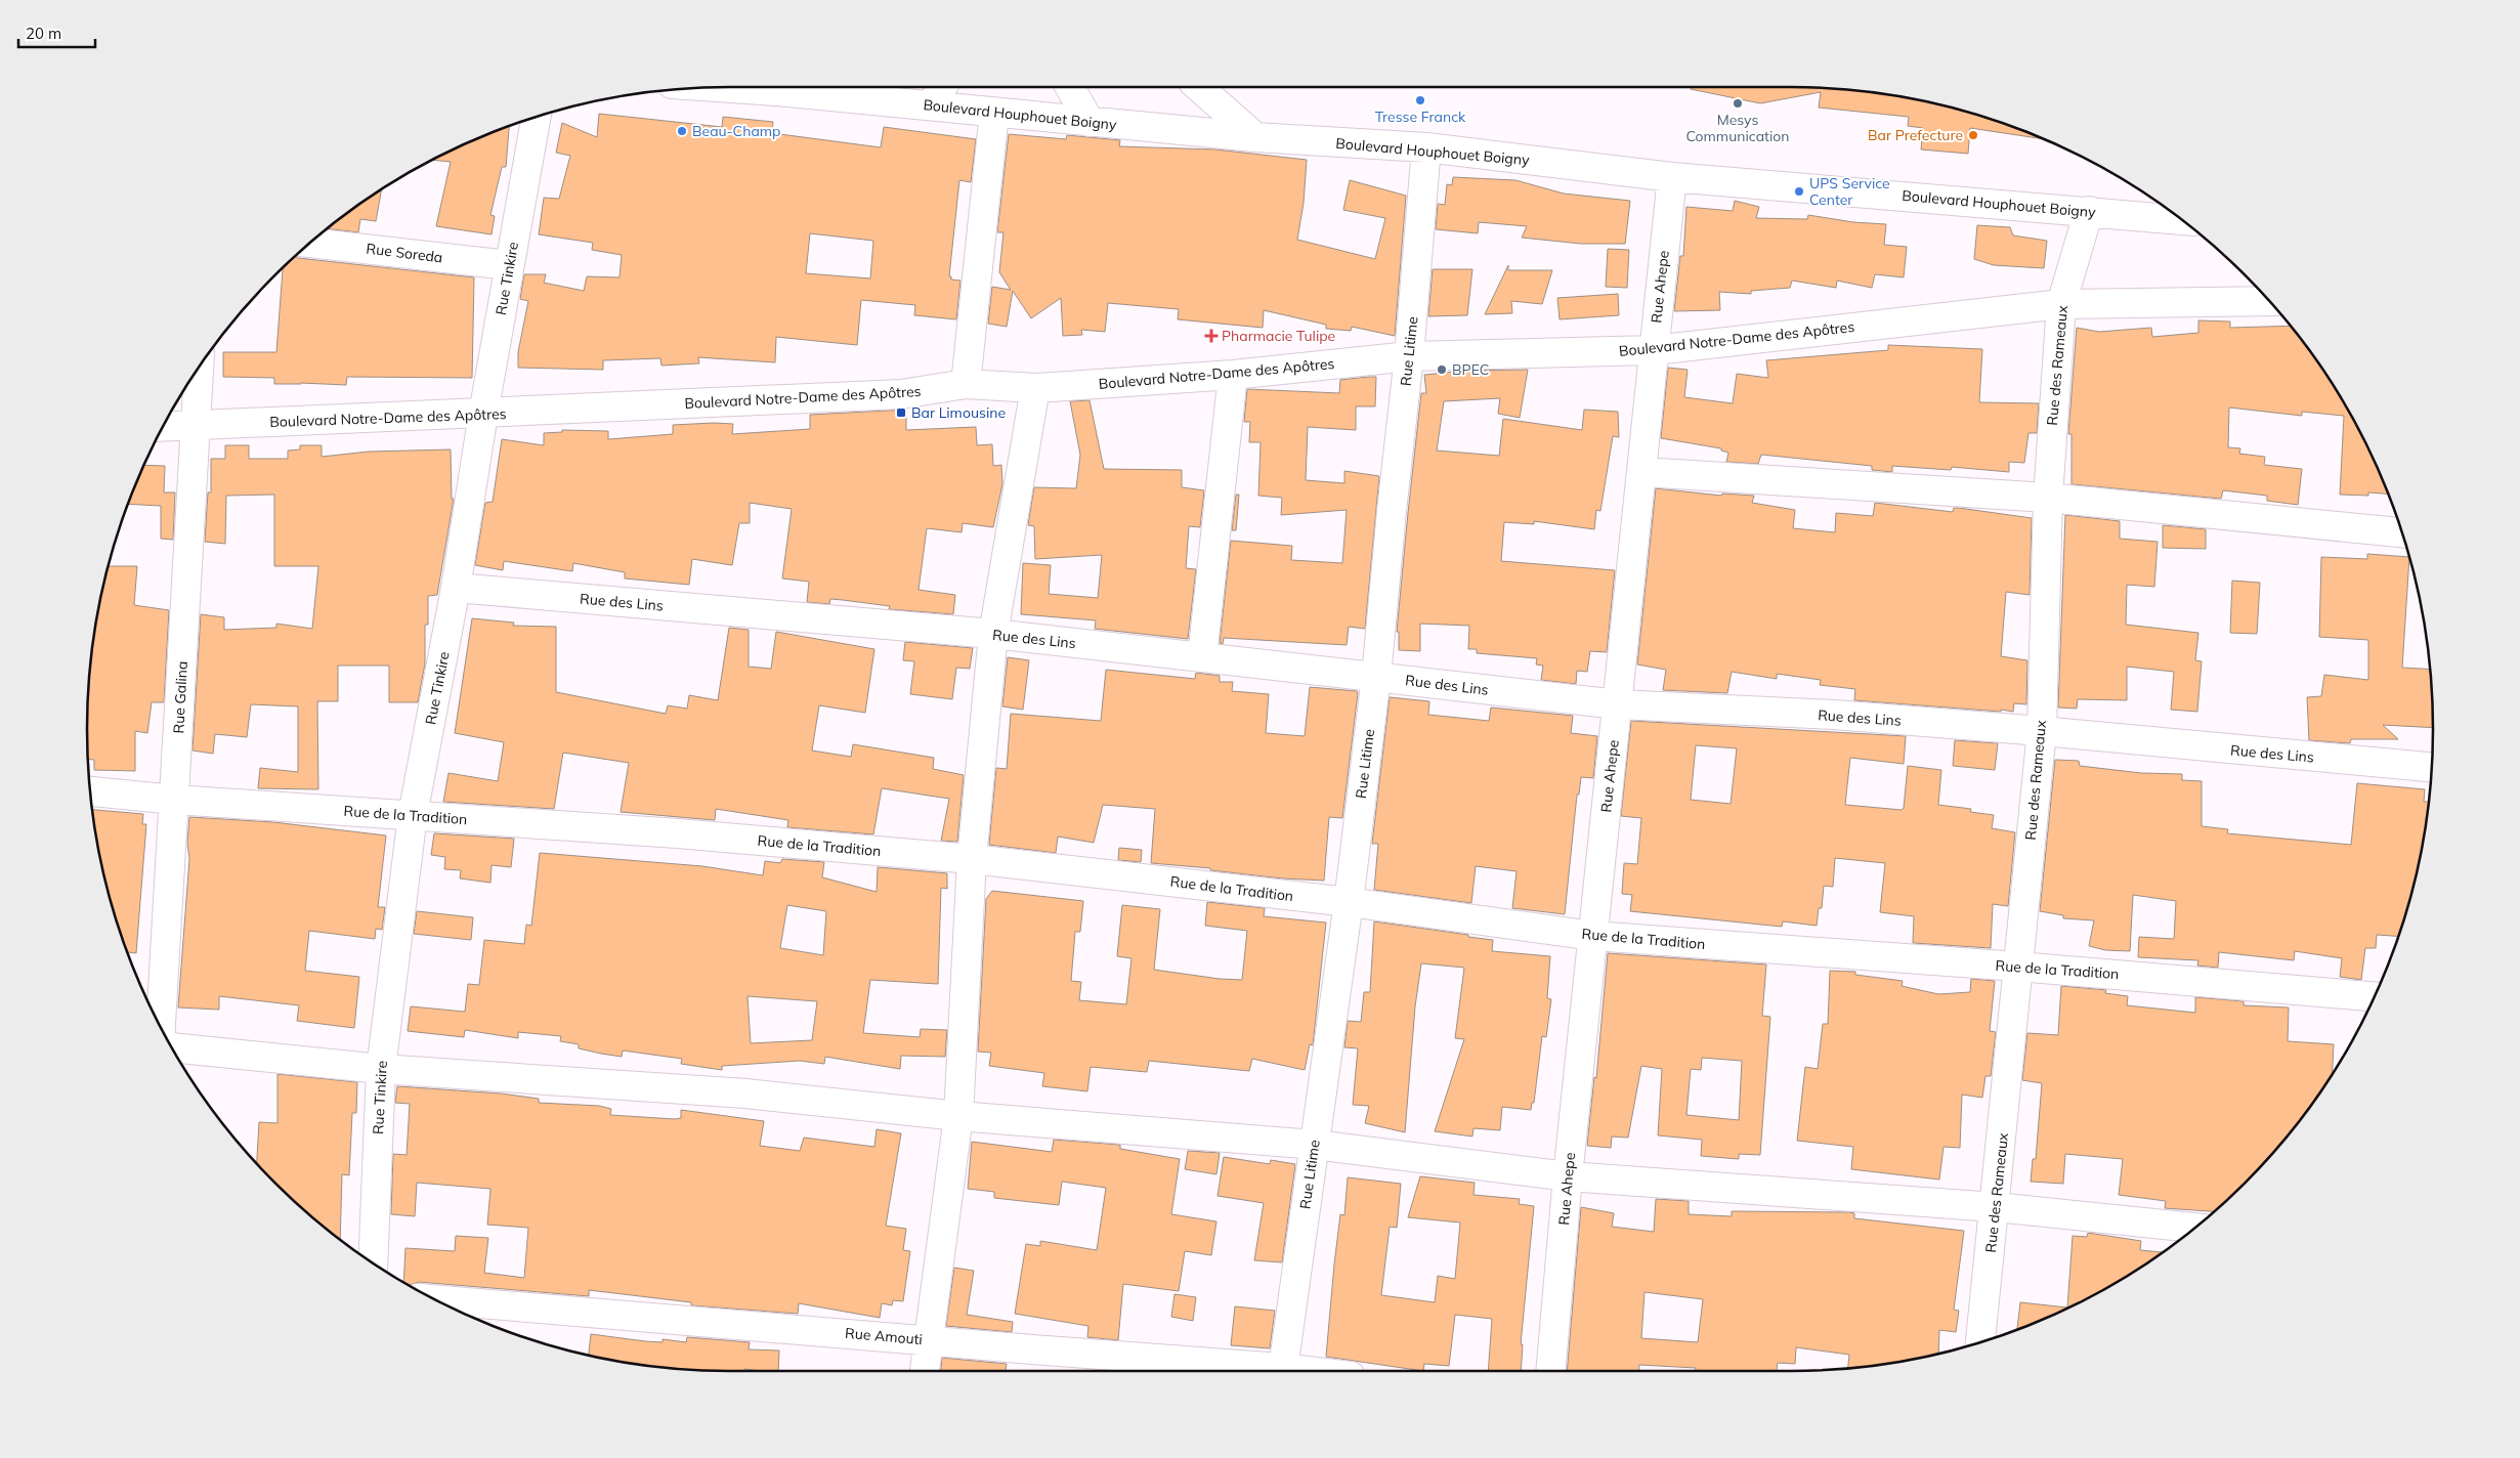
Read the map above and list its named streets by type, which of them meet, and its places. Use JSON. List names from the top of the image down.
{
  "streets": {
    "street": [
      "Boulevard Houphouet Boigny",
      "Rue Soreda",
      "Rue Tinkire",
      "Rue Ahepe",
      "Boulevard Notre-Dame des Apôtres",
      "Rue Litime",
      "Rue des Rameaux",
      "Rue des Lins",
      "Rue Galina",
      "Rue de la Tradition",
      "Rue Amouti"
    ]
  },
  "crossings": [
    ["Boulevard Houphouet Boigny", "Rue Ahepe"],
    ["Boulevard Houphouet Boigny", "Rue Litime"],
    ["Boulevard Houphouet Boigny", "Rue des Rameaux"],
    ["Rue Soreda", "Rue Tinkire"],
    ["Rue Tinkire", "Boulevard Notre-Dame des Apôtres"],
    ["Rue Tinkire", "Rue des Lins"],
    ["Rue Tinkire", "Rue de la Tradition"],
    ["Rue Ahepe", "Boulevard Notre-Dame des Apôtres"],
    ["Rue Ahepe", "Rue des Lins"],
    ["Rue Ahepe", "Rue de la Tradition"],
    ["Boulevard Notre-Dame des Apôtres", "Rue Litime"],
    ["Boulevard Notre-Dame des Apôtres", "Rue des Rameaux"],
    ["Boulevard Notre-Dame des Apôtres", "Rue Galina"],
    ["Rue Litime", "Rue des Lins"],
    ["Rue Litime", "Rue de la Tradition"],
    ["Rue des Rameaux", "Rue des Lins"],
    ["Rue des Rameaux", "Rue de la Tradition"],
    ["Rue Galina", "Rue de la Tradition"]
  ],
  "places": {
    "other": [
      "Tresse Franck",
      "Mesys Communication",
      "Beau-Champ",
      "Bar Prefecture",
      "UPS Service Center",
      "BPEC"
    ],
    "health": ["Pharmacie Tulipe"],
    "transit": ["Bar Limousine"]
  },
  "scale_bar": "20 m"
}
